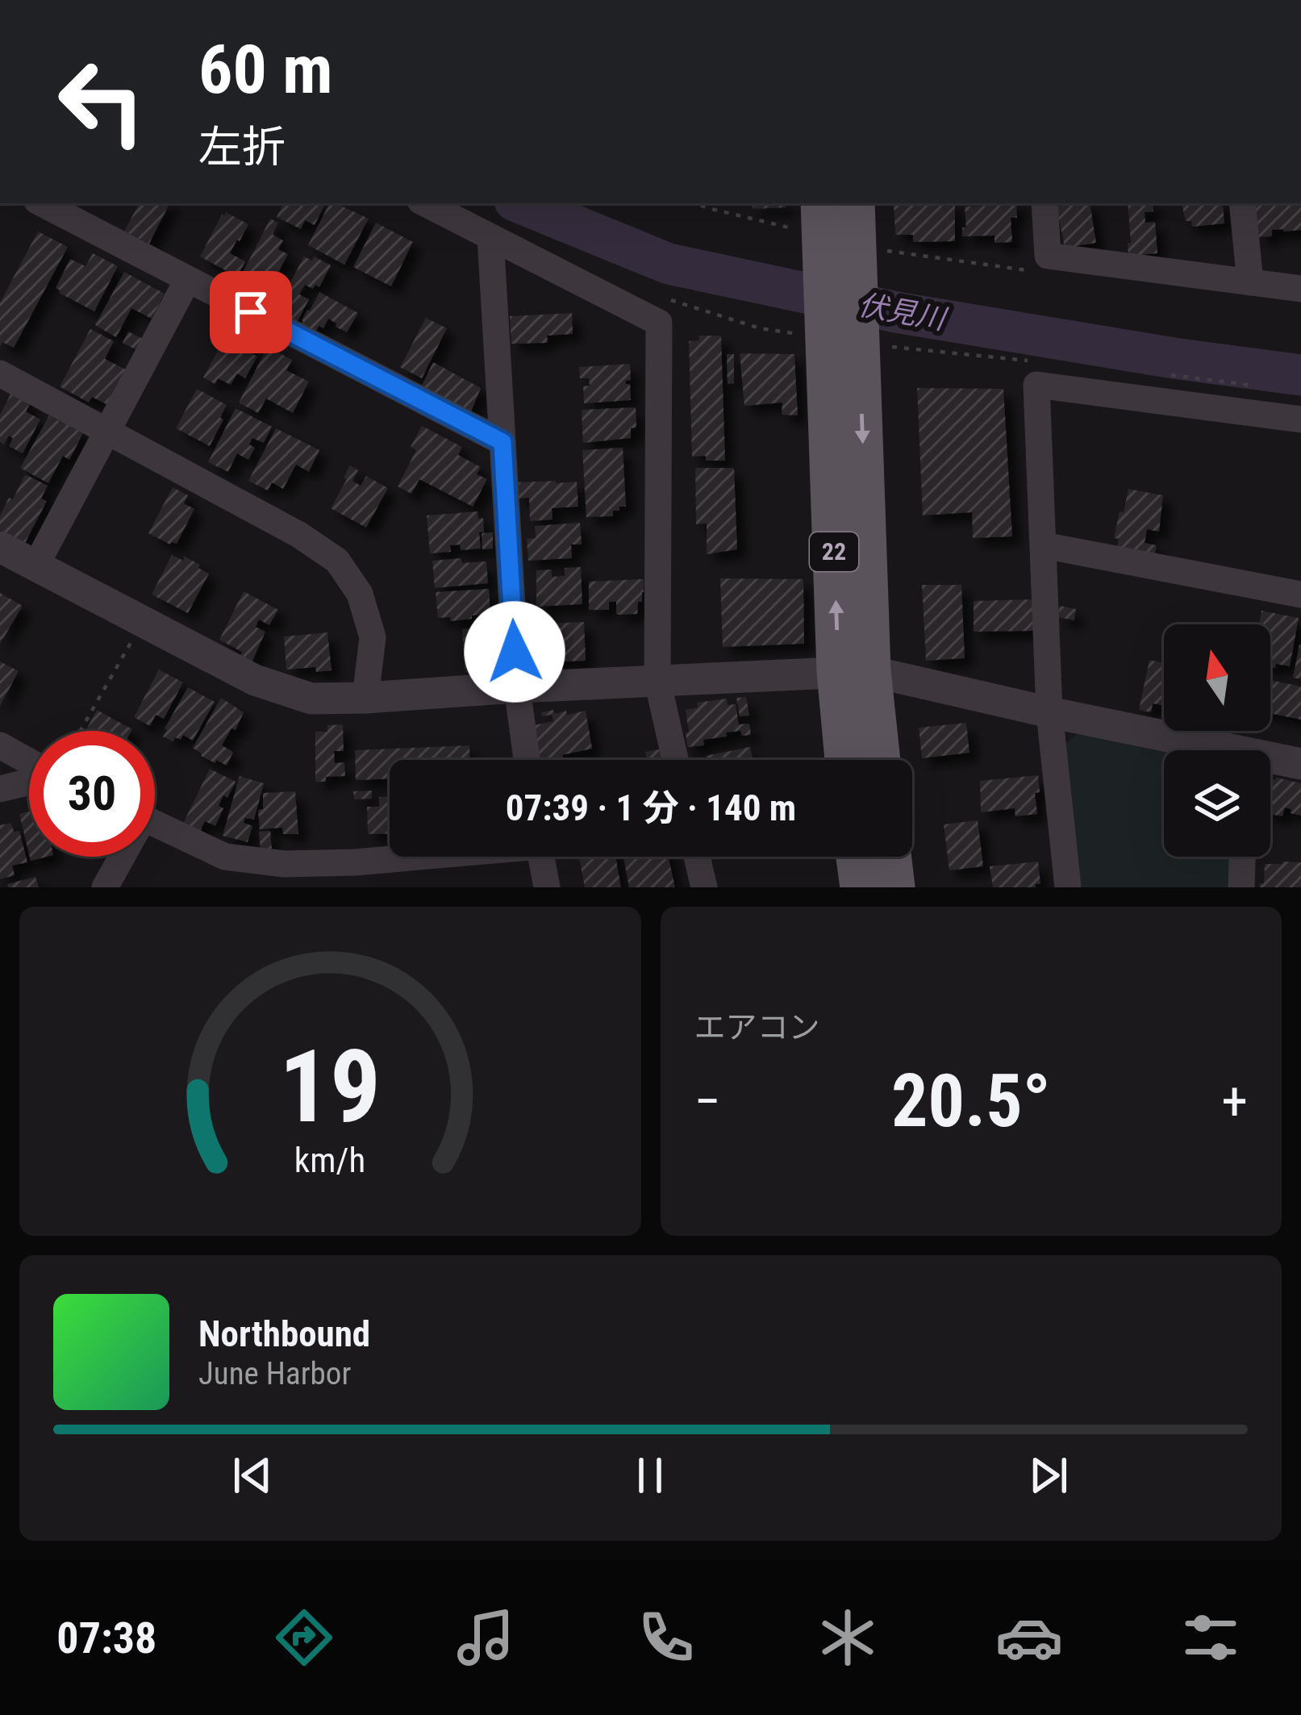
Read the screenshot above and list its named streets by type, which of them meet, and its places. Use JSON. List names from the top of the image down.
{
  "streets": {
    "main road": ["22"]
  },
  "water": ["伏見川"],
  "north": "top",
  "page": {
    "turn": ["60 m", "左折"],
    "limit": "30",
    "trip": "07:39 · 1 分 · 140 m",
    "tile": "エアコン",
    "heat": ["−", "20.5°", "+"],
    "song": ["Northbound", "June Harbor"],
    "tabs": "07:38",
    "gauge": ["19", "km/h"]
  }
}
